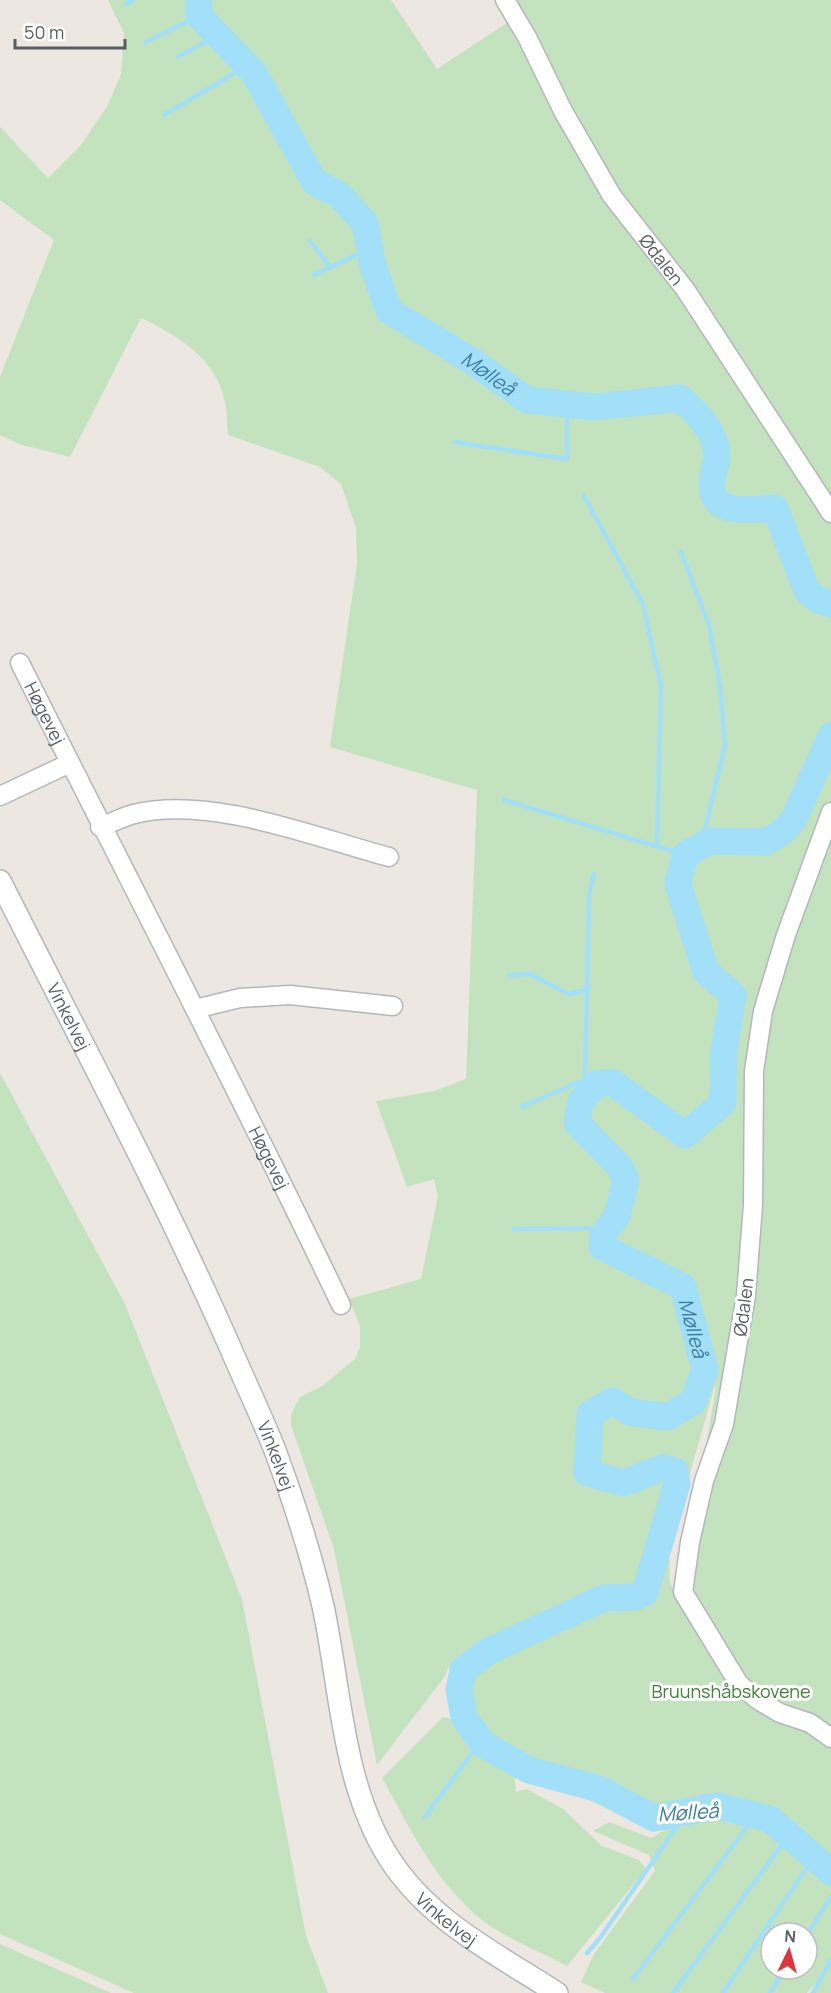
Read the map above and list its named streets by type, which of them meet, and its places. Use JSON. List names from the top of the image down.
{
  "streets": {
    "street": ["Ødalen", "Høgevej", "Vinkelvej"]
  },
  "water": ["Mølleå"],
  "parks": ["Bruunshåbskovene"],
  "scale_bar": "50 m",
  "north": "top"
}
